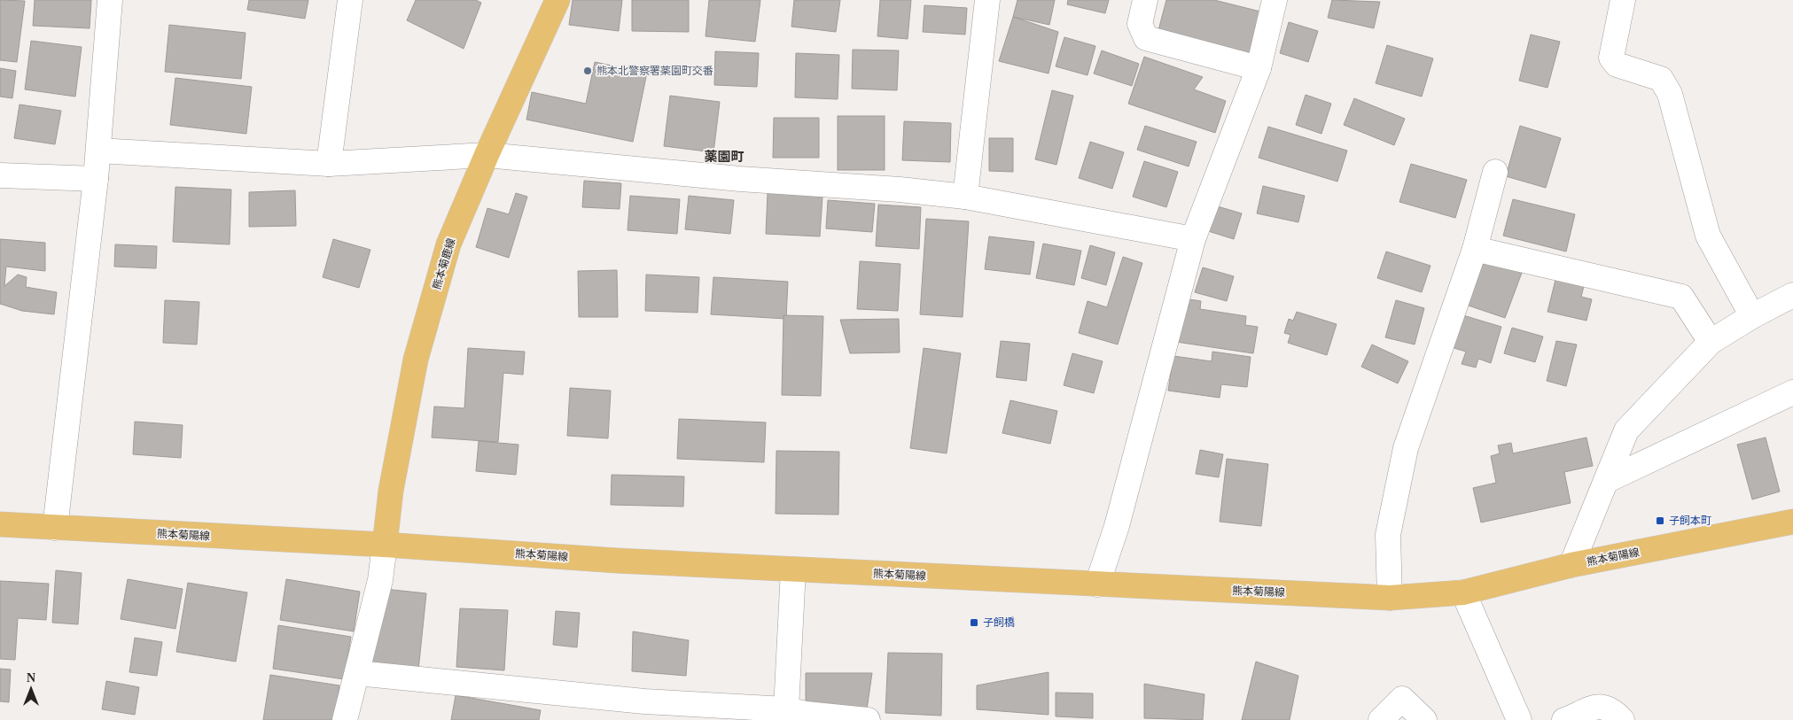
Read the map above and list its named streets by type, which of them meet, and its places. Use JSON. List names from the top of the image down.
{
  "streets": {
    "main road": ["熊本菊鹿線", "熊本菊陽線"]
  },
  "crossings": [
    ["熊本菊鹿線", "熊本菊陽線"]
  ],
  "districts": ["薬園町"],
  "places": {
    "other": ["熊本北警察署薬園町交番"],
    "transit": ["子飼本町", "子飼橋"]
  },
  "north": "top"
}
